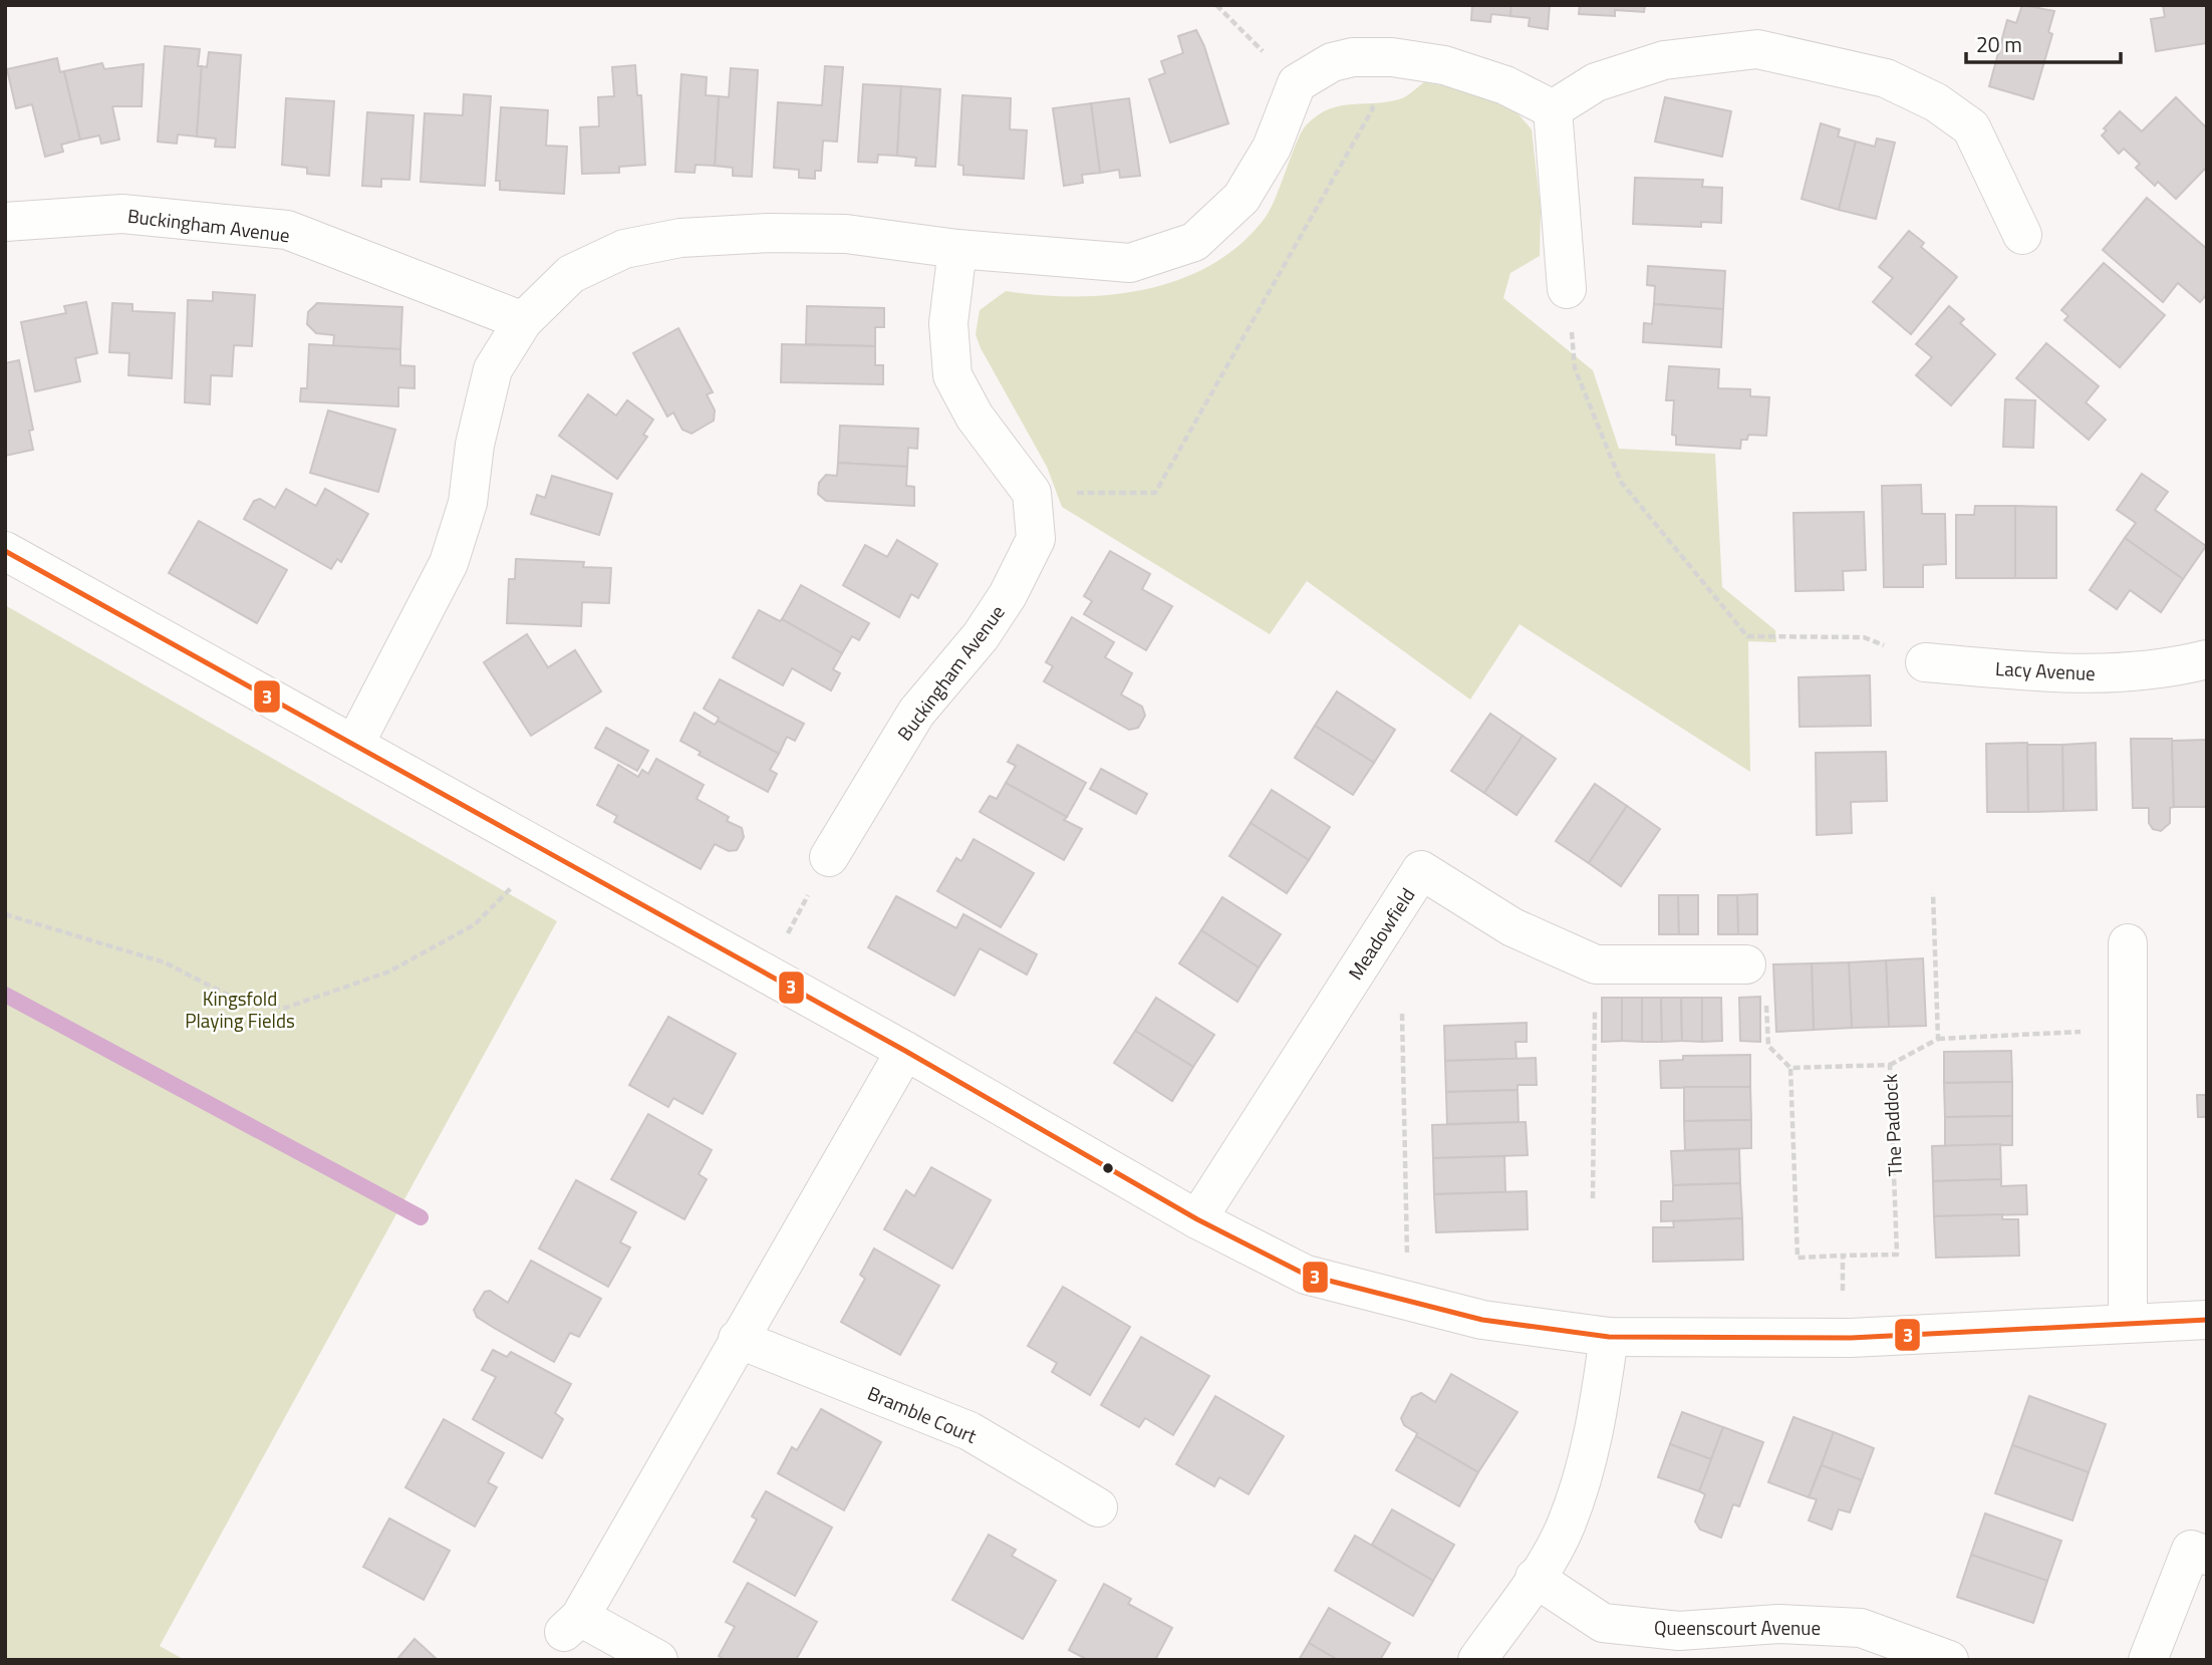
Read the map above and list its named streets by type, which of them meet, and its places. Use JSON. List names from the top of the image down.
{
  "streets": {
    "street": [
      "Buckingham Avenue",
      "Lacy Avenue",
      "Meadowfield",
      "Bramble Court",
      "Queenscourt Avenue"
    ],
    "path": ["The Paddock"]
  },
  "parks": ["Kingsfold Playing Fields"],
  "lines": ["transit line 3"],
  "scale_bar": "20 m"
}
